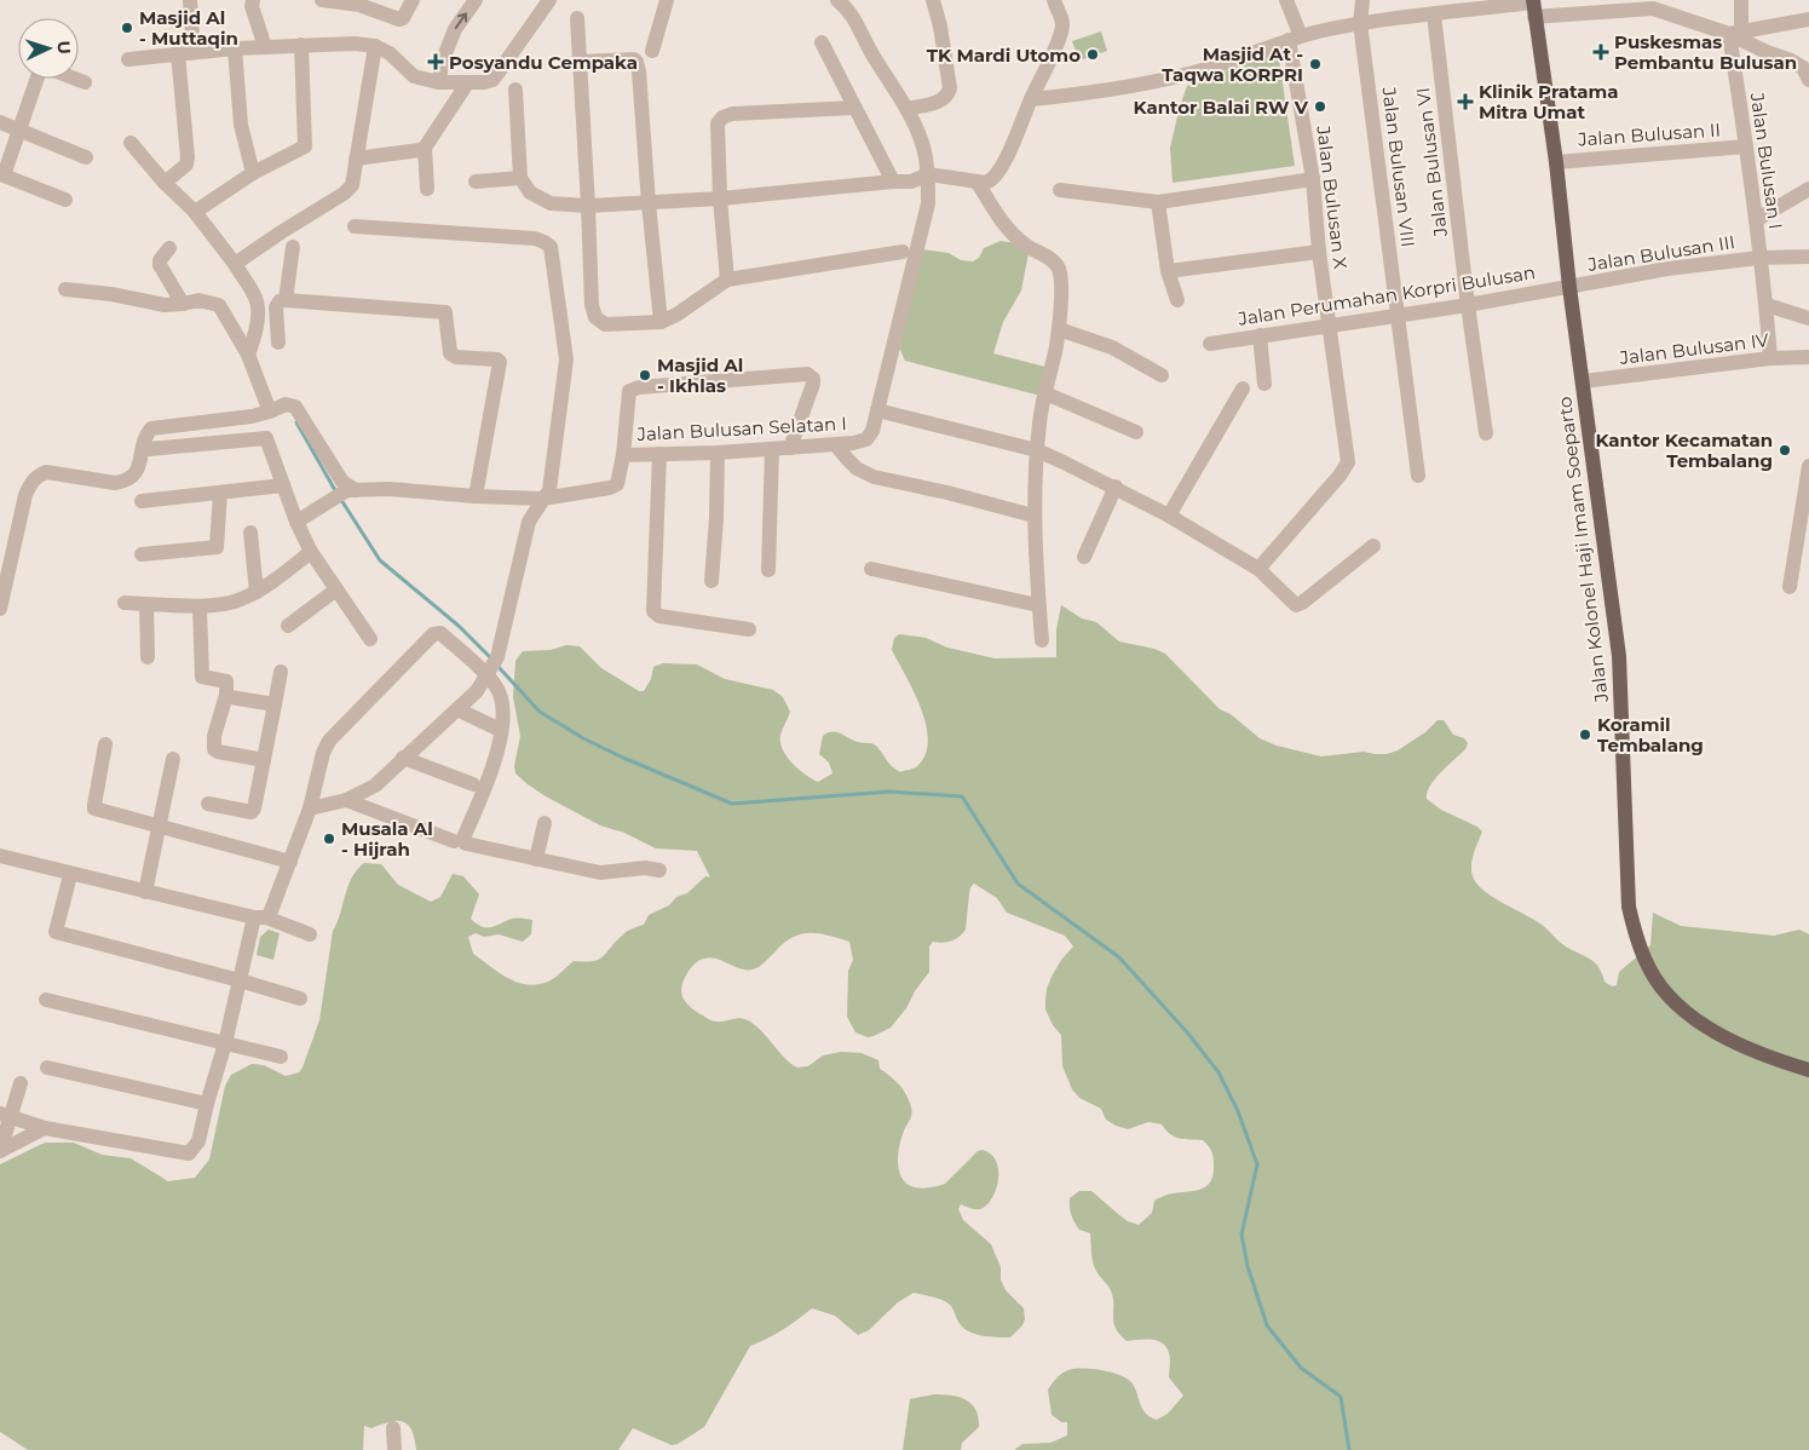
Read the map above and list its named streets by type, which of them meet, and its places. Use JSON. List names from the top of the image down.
{
  "streets": {
    "main road": ["Jalan Kolonel Haji Imam Soeparto"],
    "street": [
      "Jalan Bulusan II",
      "Jalan Bulusan I",
      "Jalan Bulusan VI",
      "Jalan Bulusan VIII",
      "Jalan Bulusan X",
      "Jalan Bulusan III",
      "Jalan Perumahan Korpri Bulusan",
      "Jalan Bulusan IV",
      "Jalan Bulusan Selatan I"
    ]
  },
  "crossings": [
    ["Jalan Bulusan II", "Jalan Bulusan I"],
    ["Jalan Bulusan II", "Jalan Kolonel Haji Imam Soeparto"],
    ["Jalan Bulusan I", "Jalan Bulusan III"],
    ["Jalan Bulusan I", "Jalan Bulusan IV"],
    ["Jalan Bulusan VI", "Jalan Perumahan Korpri Bulusan"],
    ["Jalan Bulusan VIII", "Jalan Perumahan Korpri Bulusan"],
    ["Jalan Bulusan X", "Jalan Perumahan Korpri Bulusan"],
    ["Jalan Bulusan III", "Jalan Perumahan Korpri Bulusan"],
    ["Jalan Bulusan III", "Jalan Kolonel Haji Imam Soeparto"],
    ["Jalan Perumahan Korpri Bulusan", "Jalan Kolonel Haji Imam Soeparto"],
    ["Jalan Bulusan IV", "Jalan Kolonel Haji Imam Soeparto"]
  ],
  "places": {
    "other": [
      "Masjid Al - Muttaqin",
      "TK Mardi Utomo",
      "Masjid At - Taqwa KORPRI",
      "Kantor Balai RW V",
      "Masjid Al - Ikhlas",
      "Kantor Kecamatan Tembalang",
      "Koramil Tembalang",
      "Musala Al - Hijrah"
    ],
    "health": ["Puskesmas Pembantu Bulusan", "Posyandu Cempaka", "Klinik Pratama Mitra Umat"]
  },
  "north": "right"
}
